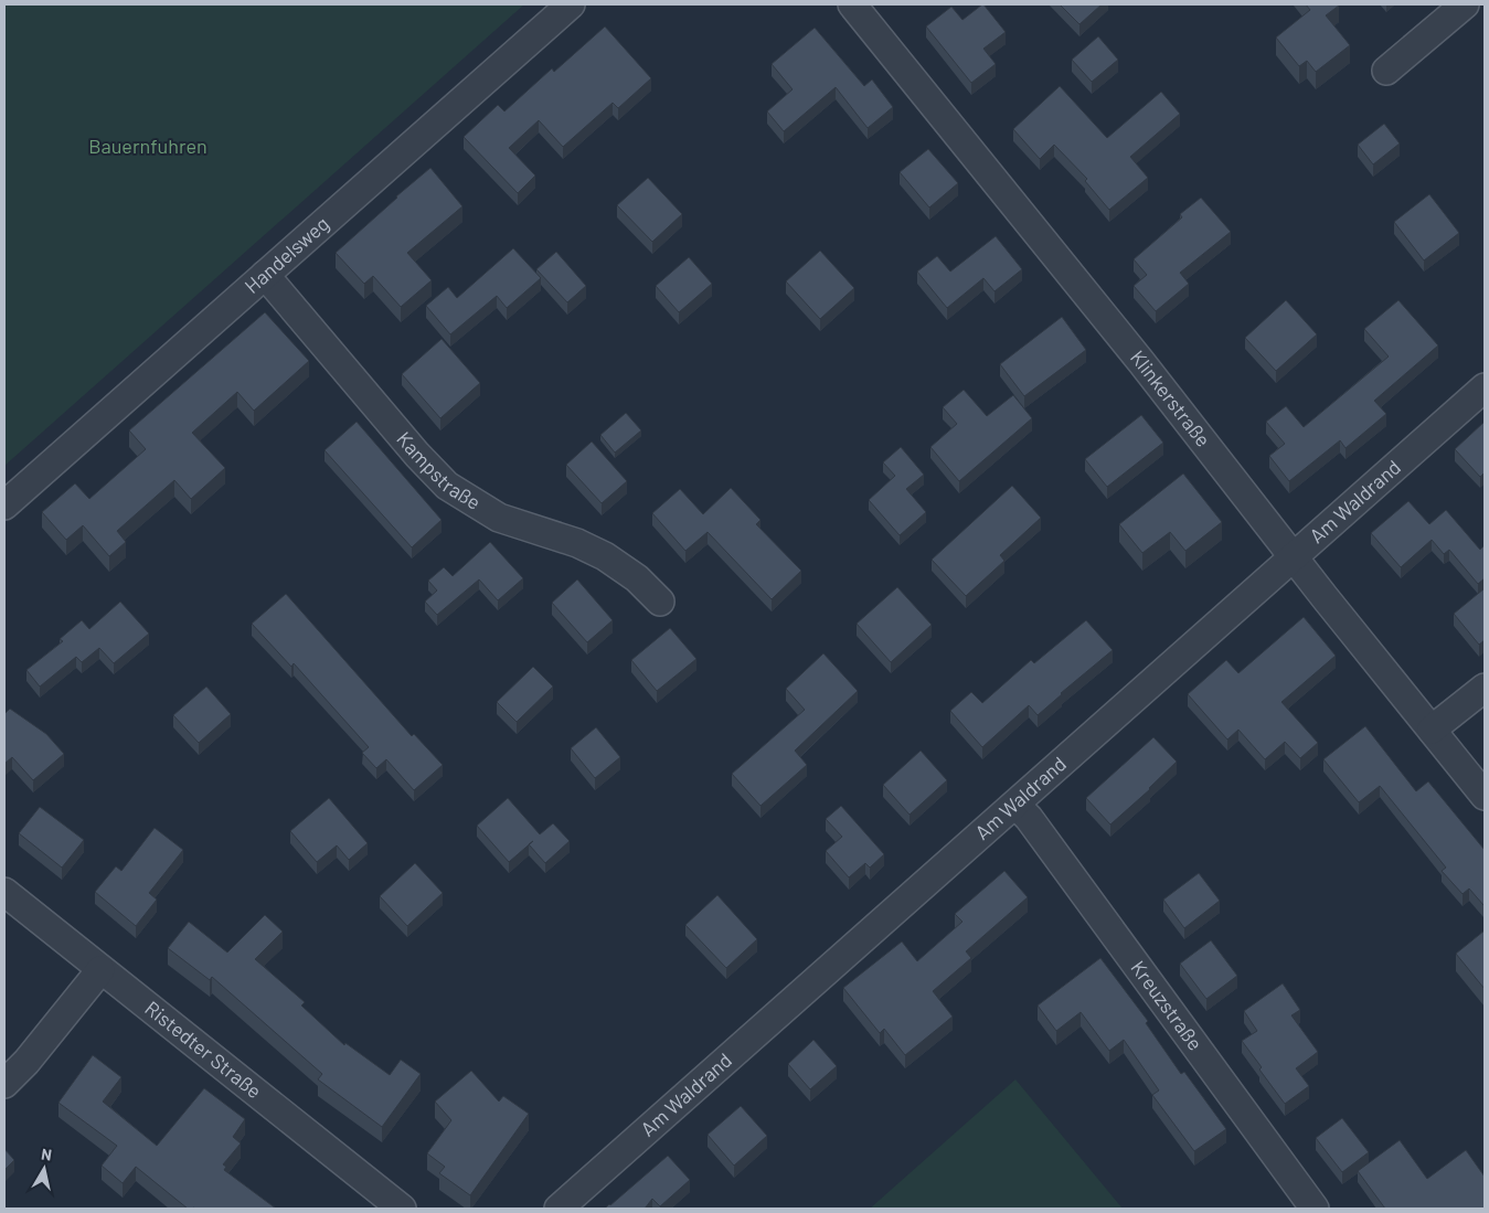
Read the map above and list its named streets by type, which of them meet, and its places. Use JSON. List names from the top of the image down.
{
  "streets": {
    "street": [
      "Handelsweg",
      "Klinkerstraße",
      "Kampstraße",
      "Am Waldrand",
      "Kreuzstraße",
      "Ristedter Straße"
    ]
  },
  "crossings": [
    ["Handelsweg", "Kampstraße"],
    ["Klinkerstraße", "Am Waldrand"],
    ["Am Waldrand", "Kreuzstraße"]
  ],
  "parks": ["Bauernfuhren"],
  "north": "top"
}
